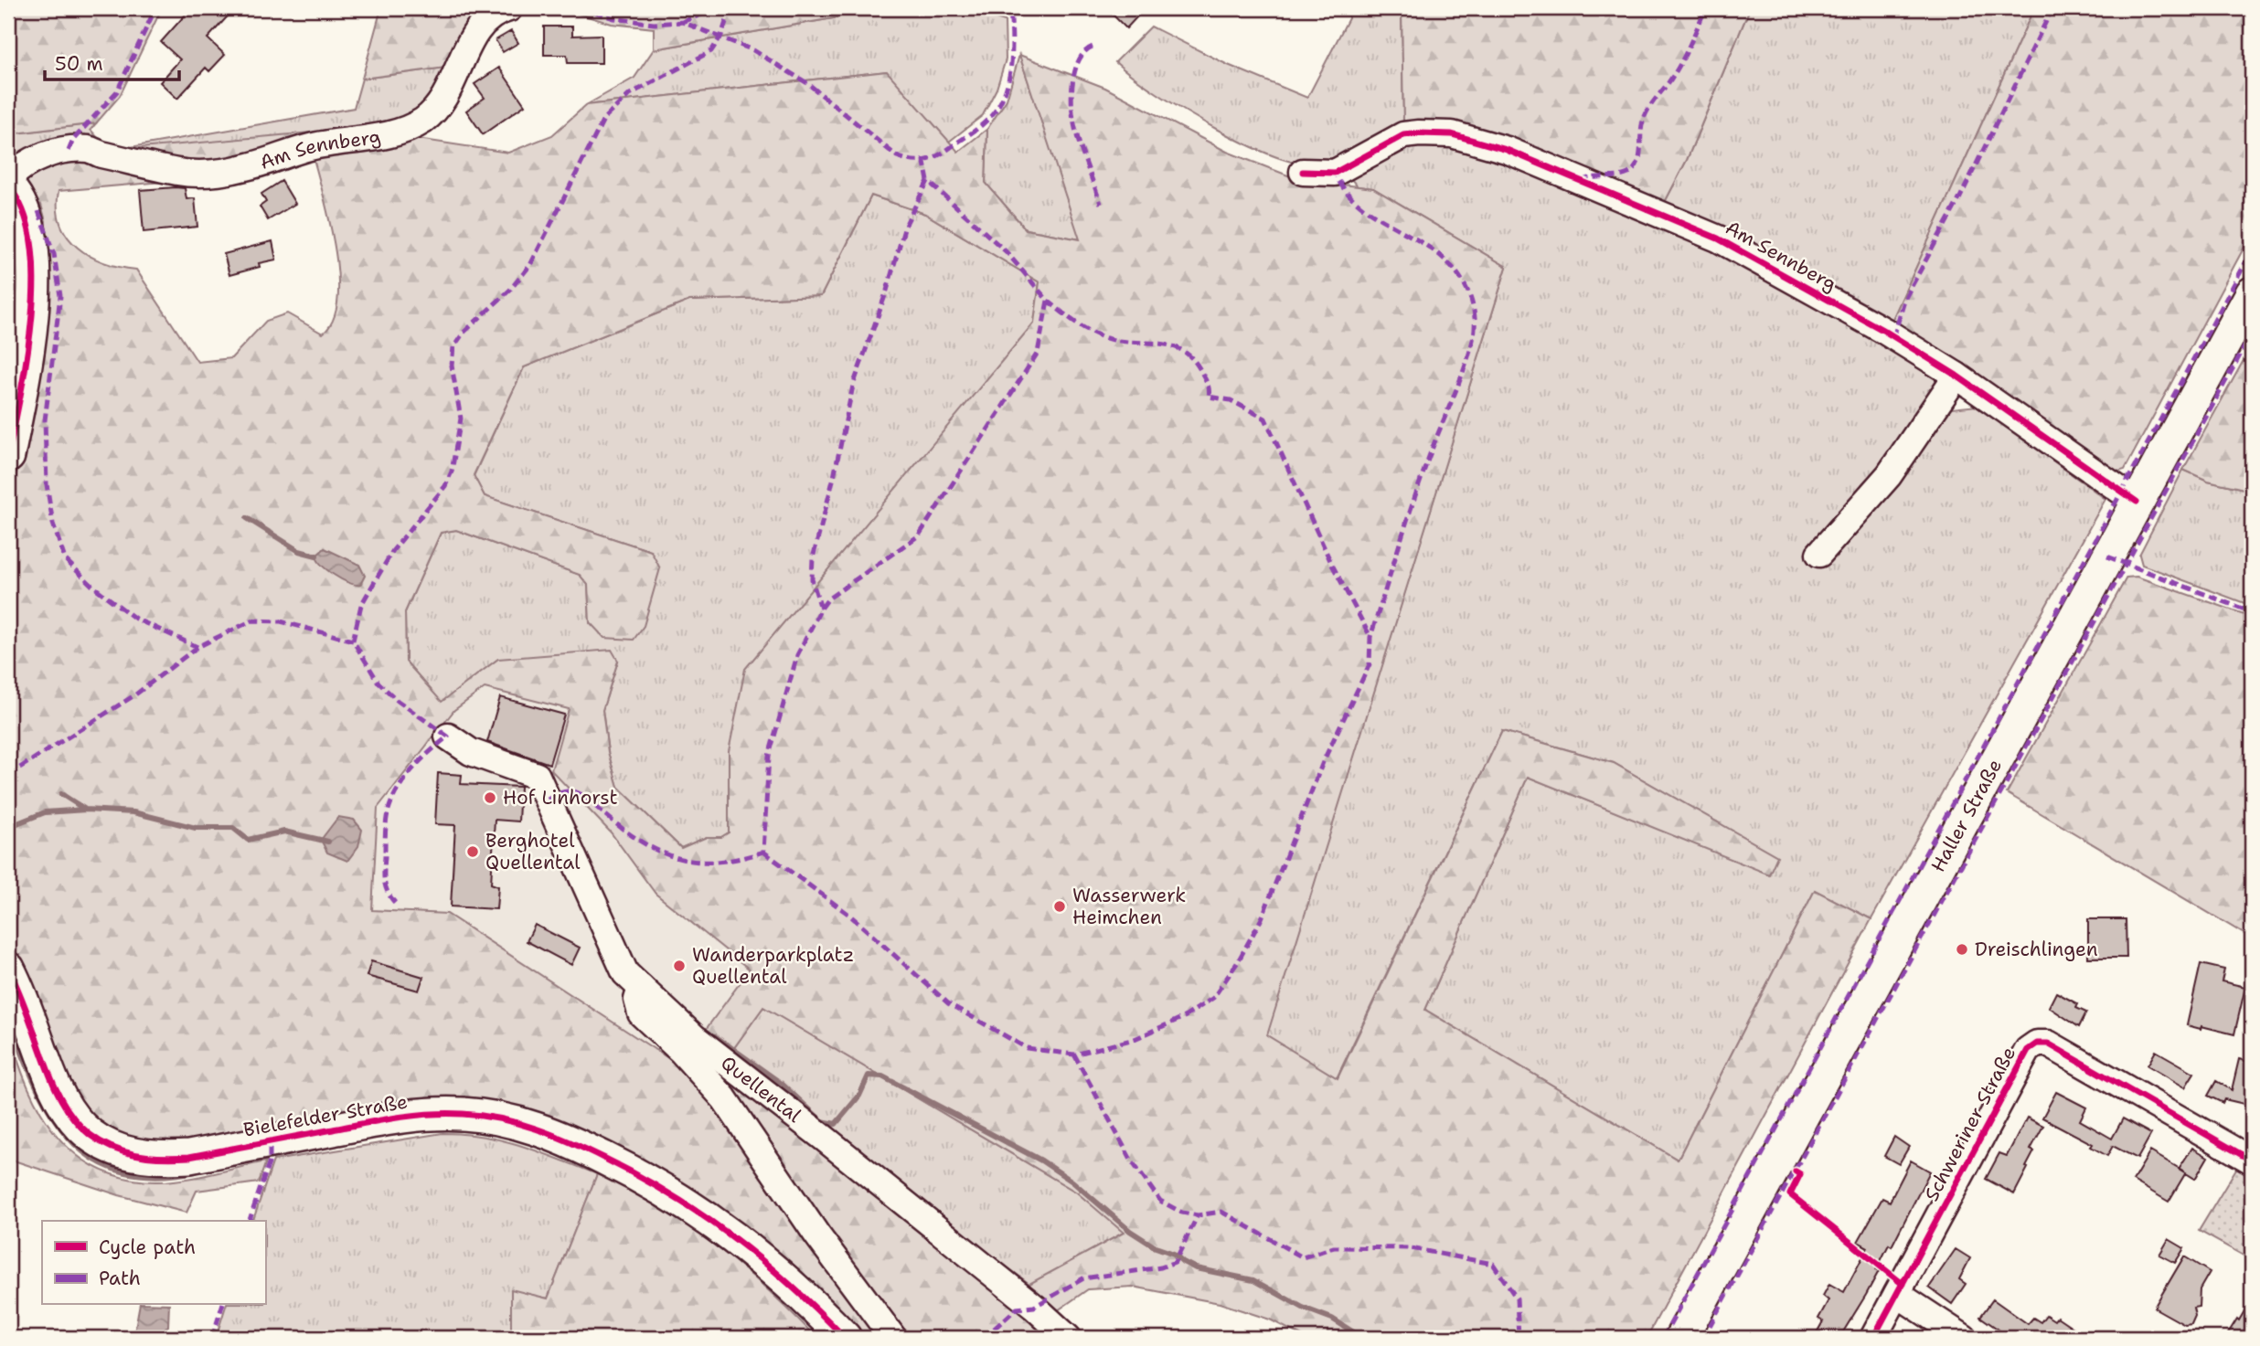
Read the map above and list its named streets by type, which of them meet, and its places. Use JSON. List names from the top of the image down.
{
  "streets": {
    "main road": ["Haller Straße", "Bielefelder Straße"],
    "street": ["Am Sennberg", "Quellental", "Schweriner Straße"]
  },
  "crossings": [
    ["Am Sennberg", "Haller Straße"]
  ],
  "places": [
    "Hof Linhorst",
    "Berghotel Quellental",
    "Wasserwerk Heimchen",
    "Dreischlingen",
    "Wanderparkplatz Quellental"
  ],
  "legend": ["Cycle path", "Path"],
  "scale_bar": "50 m"
}
